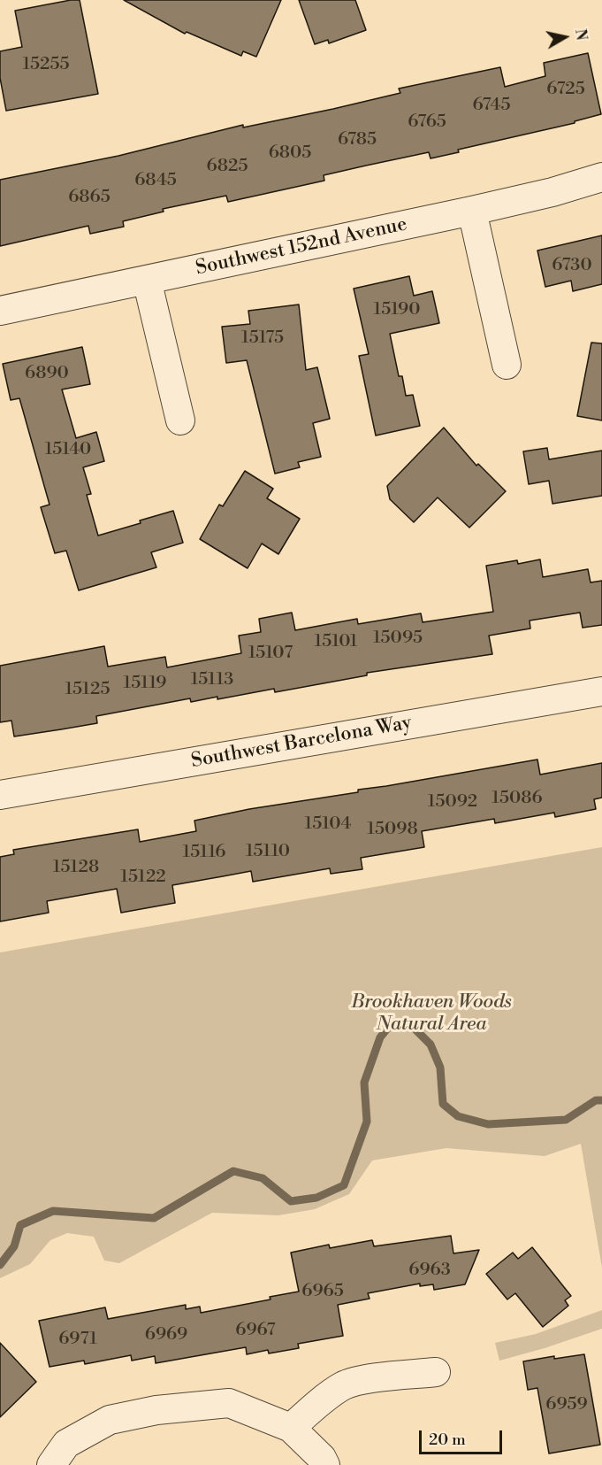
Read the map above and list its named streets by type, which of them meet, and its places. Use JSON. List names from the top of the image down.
{
  "streets": {
    "street": ["Southwest 152nd Avenue", "Southwest Barcelona Way"]
  },
  "parks": ["Brookhaven Woods Natural Area"],
  "house_numbers": [
    "15255",
    "6725",
    "6745",
    "6765",
    "6785",
    "6805",
    "6825",
    "6845",
    "6865",
    "6730",
    "15190",
    "15175",
    "6890",
    "15140",
    "15095",
    "15101",
    "15107",
    "15113",
    "15119",
    "15125",
    "15086",
    "15092",
    "15104",
    "15098",
    "15110",
    "15116",
    "15128",
    "15122",
    "6963",
    "6965",
    "6967",
    "6969",
    "6971",
    "6959"
  ],
  "scale_bar": "20 m",
  "north": "right"
}
